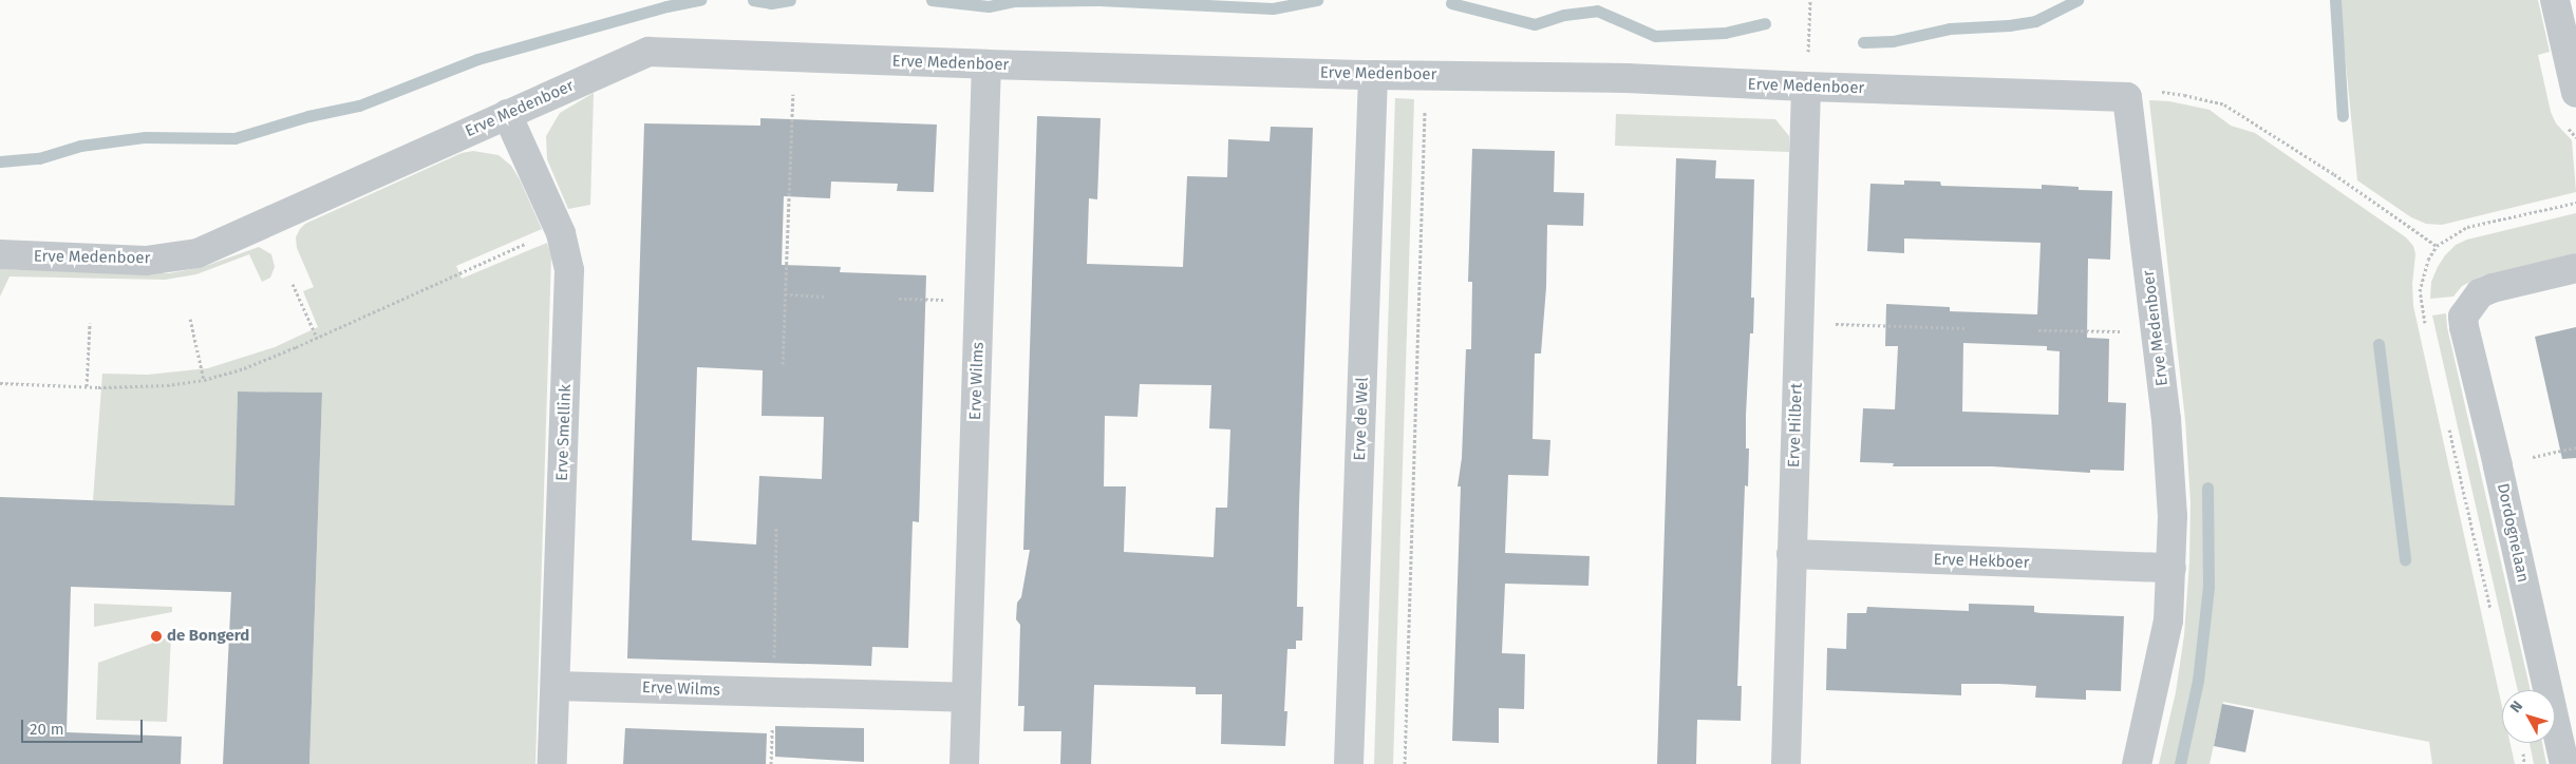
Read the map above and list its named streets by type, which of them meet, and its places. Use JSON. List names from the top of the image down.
{
  "streets": {
    "street": [
      "Erve Medenboer",
      "Erve Wilms",
      "Erve de Wel",
      "Erve Hilbert",
      "Erve Smellink",
      "Dordognelaan",
      "Erve Hekboer"
    ]
  },
  "crossings": [
    ["Erve Medenboer", "Erve Wilms"],
    ["Erve Medenboer", "Erve de Wel"],
    ["Erve Medenboer", "Erve Hilbert"],
    ["Erve Medenboer", "Erve Smellink"],
    ["Erve Medenboer", "Erve Hekboer"],
    ["Erve Wilms", "Erve Smellink"],
    ["Erve Hilbert", "Erve Hekboer"]
  ],
  "places": ["de Bongerd"],
  "scale_bar": "20 m",
  "north": "top left"
}
